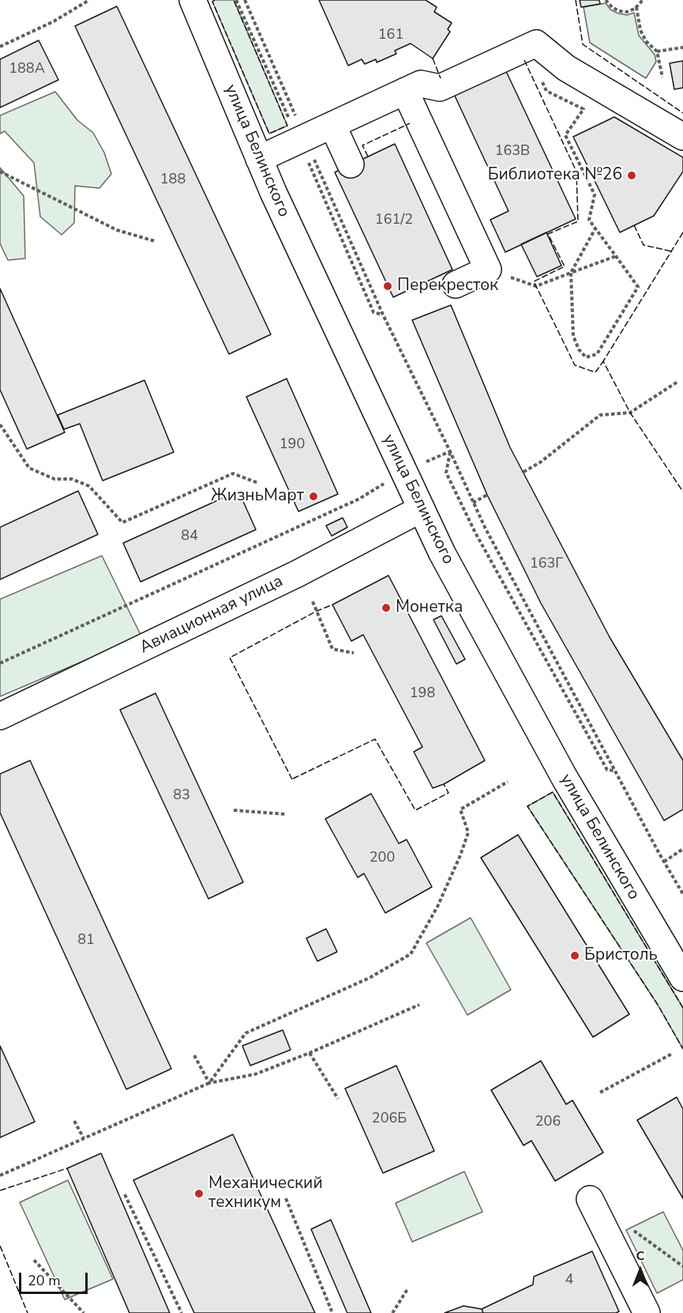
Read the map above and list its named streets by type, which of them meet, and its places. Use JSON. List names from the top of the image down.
{
  "streets": {
    "main road": ["улица Белинского", "Авиационная улица"]
  },
  "crossings": [
    ["улица Белинского", "Авиационная улица"]
  ],
  "places": [
    "Библиотека №26",
    "Перекресток",
    "ЖизньМарт",
    "Монетка",
    "Бристоль",
    "Механический техникум"
  ],
  "house_numbers": [
    "161",
    "188А",
    "163В",
    "188",
    "161/2",
    "190",
    "84",
    "163Г",
    "198",
    "83",
    "200",
    "81",
    "206Б",
    "206",
    "4"
  ],
  "scale_bar": "20 m",
  "north": "top"
}
